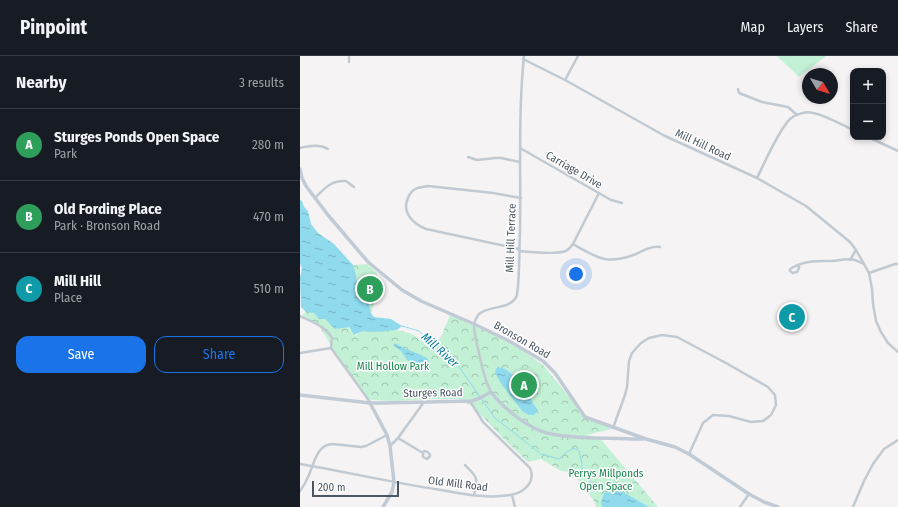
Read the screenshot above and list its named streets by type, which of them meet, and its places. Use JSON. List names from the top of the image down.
{
  "streets": {
    "main road": ["Bronson Road", "Sturges Road"],
    "street": [
      "Mill Hill Road",
      "Carriage Drive",
      "Mill Hill Terrace",
      "Old Mill Road"
    ]
  },
  "crossings": [
    ["Mill Hill Road", "Mill Hill Terrace"],
    ["Carriage Drive", "Mill Hill Terrace"],
    ["Mill Hill Terrace", "Bronson Road"],
    ["Sturges Road", "Old Mill Road"]
  ],
  "water": ["Mill River"],
  "parks": ["Mill Hollow Park", "Perrys Millponds Open Space"],
  "scale_bar": "200 m",
  "north": "bottom right",
  "page": {
    "header": "Pinpoint",
    "nav": ["Map", "Layers", "Share"],
    "heading": ["Nearby", "3 results"],
    "map_buttons": ["+", "−"],
    "list": [
      {
        "mark": "A",
        "name": "Sturges Ponds Open Space",
        "note": "Park",
        "value": "280 m"
      },
      {
        "mark": "B",
        "name": "Old Fording Place",
        "note": "Park · Bronson Road",
        "value": "470 m"
      },
      {
        "mark": "C",
        "name": "Mill Hill",
        "note": "Place",
        "value": "510 m"
      }
    ],
    "pins": ["B", "C", "A"],
    "buttons": ["Save", "Share"],
    "scale": "200 m"
  }
}
